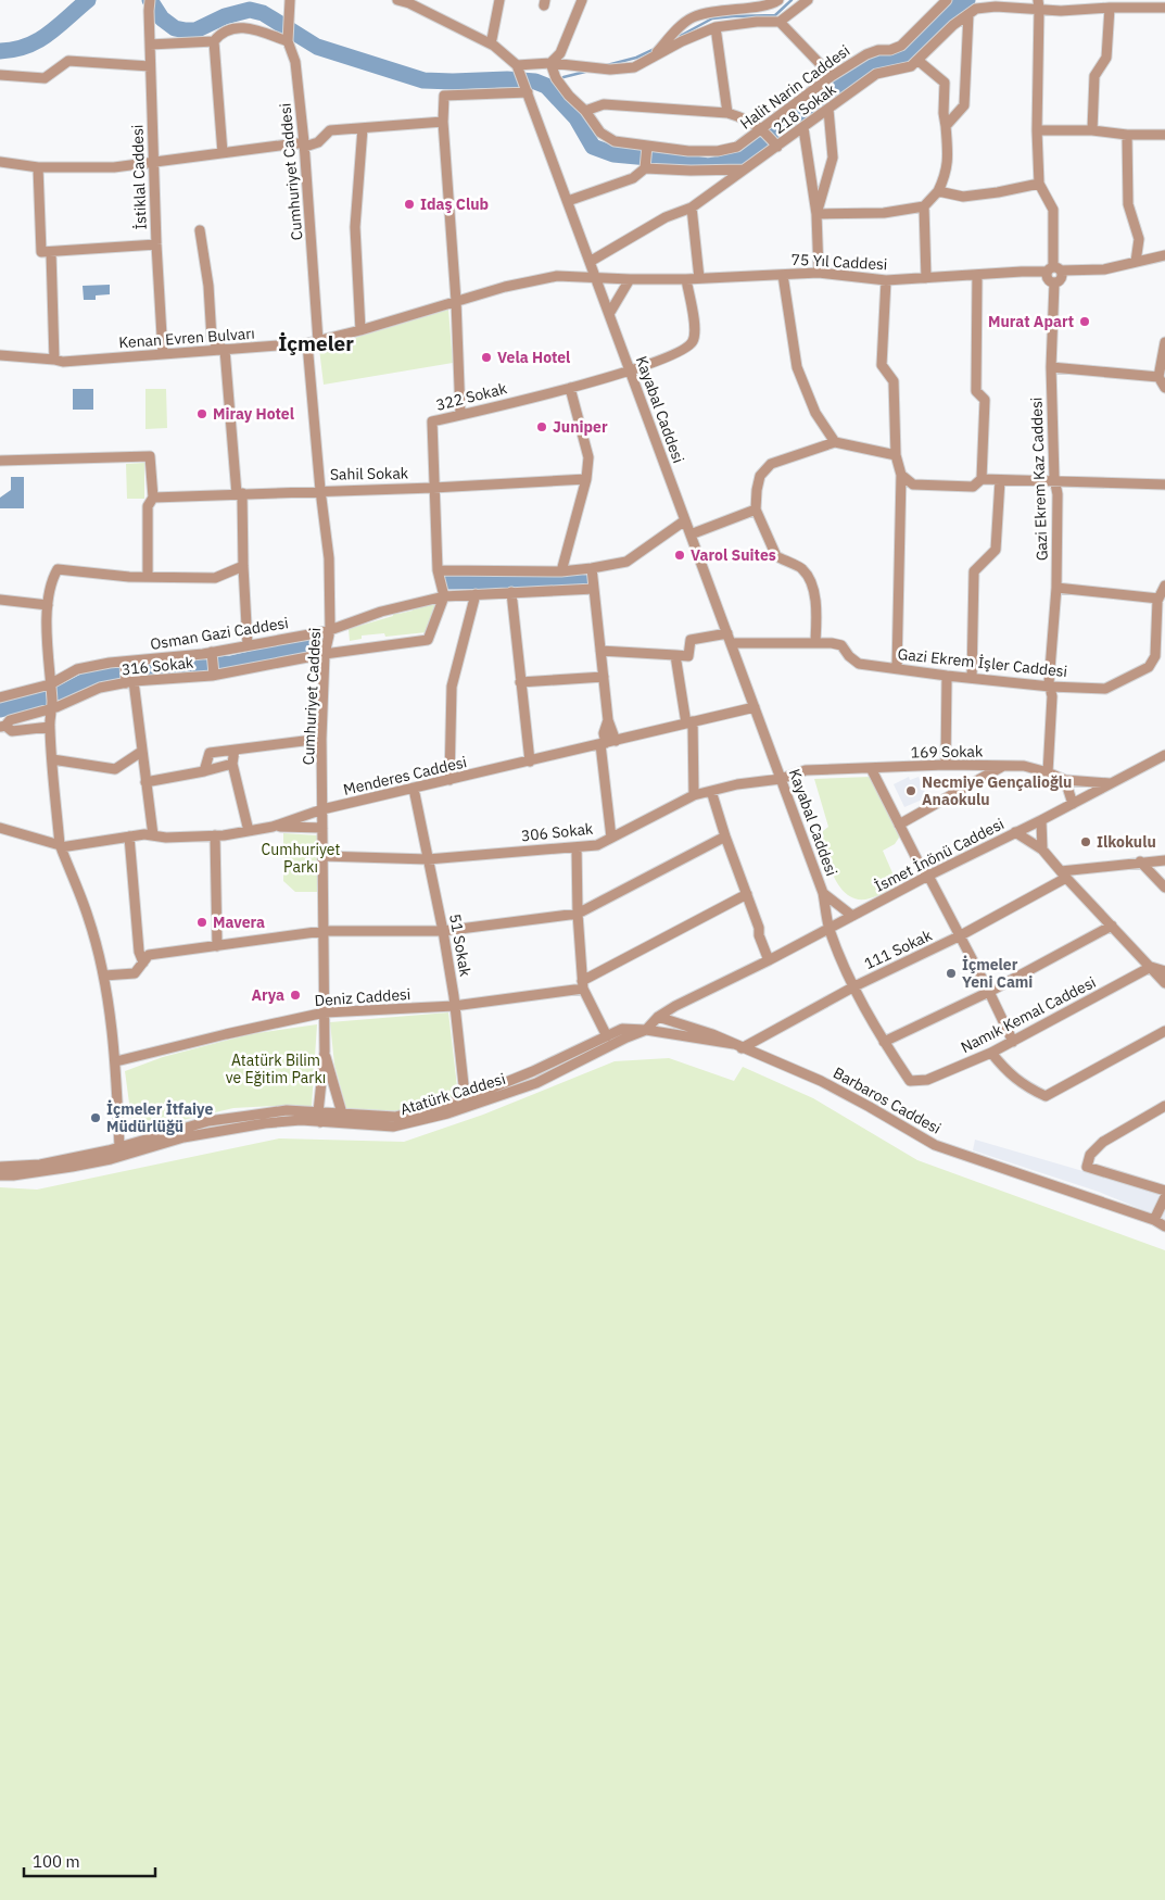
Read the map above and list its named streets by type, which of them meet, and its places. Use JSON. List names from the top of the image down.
{
  "streets": {
    "street": [
      "Halit Narin Caddesi",
      "218 Sokak",
      "Cumhuriyet Caddesi",
      "İstiklal Caddesi",
      "75 Yıl Caddesi",
      "Kenan Evren Bulvarı",
      "322 Sokak",
      "Kayabal Caddesi",
      "Sahil Sokak",
      "Gazi Ekrem Kaz Caddesi",
      "Osman Gazi Caddesi",
      "Gazi Ekrem İşler Caddesi",
      "316 Sokak",
      "169 Sokak",
      "Menderes Caddesi",
      "306 Sokak",
      "İsmet İnönü Caddesi",
      "51 Sokak",
      "111 Sokak",
      "Deniz Caddesi",
      "Namık Kemal Caddesi",
      "Atatürk Caddesi",
      "Barbaros Caddesi"
    ]
  },
  "crossings": [
    ["218 Sokak", "Kayabal Caddesi"],
    ["Cumhuriyet Caddesi", "Kenan Evren Bulvarı"],
    ["Cumhuriyet Caddesi", "Sahil Sokak"],
    ["Cumhuriyet Caddesi", "Osman Gazi Caddesi"],
    ["Cumhuriyet Caddesi", "316 Sokak"],
    ["Cumhuriyet Caddesi", "Menderes Caddesi"],
    ["Cumhuriyet Caddesi", "306 Sokak"],
    ["Cumhuriyet Caddesi", "Deniz Caddesi"],
    ["Cumhuriyet Caddesi", "Atatürk Caddesi"],
    ["İstiklal Caddesi", "Kenan Evren Bulvarı"],
    ["75 Yıl Caddesi", "Kenan Evren Bulvarı"],
    ["75 Yıl Caddesi", "322 Sokak"],
    ["75 Yıl Caddesi", "Kayabal Caddesi"],
    ["75 Yıl Caddesi", "Gazi Ekrem Kaz Caddesi"],
    ["Kenan Evren Bulvarı", "Kayabal Caddesi"],
    ["322 Sokak", "Kayabal Caddesi"],
    ["322 Sokak", "Sahil Sokak"],
    ["Kayabal Caddesi", "Gazi Ekrem İşler Caddesi"],
    ["Kayabal Caddesi", "169 Sokak"],
    ["Kayabal Caddesi", "Menderes Caddesi"],
    ["Kayabal Caddesi", "306 Sokak"],
    ["Kayabal Caddesi", "Namık Kemal Caddesi"],
    ["Kayabal Caddesi", "Atatürk Caddesi"],
    ["Gazi Ekrem Kaz Caddesi", "Gazi Ekrem İşler Caddesi"],
    ["Gazi Ekrem Kaz Caddesi", "169 Sokak"],
    ["169 Sokak", "306 Sokak"],
    ["169 Sokak", "İsmet İnönü Caddesi"],
    ["Menderes Caddesi", "51 Sokak"],
    ["306 Sokak", "51 Sokak"],
    ["İsmet İnönü Caddesi", "Atatürk Caddesi"],
    ["51 Sokak", "Deniz Caddesi"],
    ["51 Sokak", "Atatürk Caddesi"],
    ["111 Sokak", "Namık Kemal Caddesi"],
    ["111 Sokak", "Atatürk Caddesi"],
    ["111 Sokak", "Barbaros Caddesi"],
    ["Namık Kemal Caddesi", "Atatürk Caddesi"],
    ["Atatürk Caddesi", "Barbaros Caddesi"]
  ],
  "districts": ["İçmeler"],
  "parks": ["Cumhuriyet Parkı", "Atatürk Bilim ve Eğitim Parkı"],
  "places": [
    "Idaş Club",
    "Murat Apart",
    "Vela Hotel",
    "Miray Hotel",
    "Juniper",
    "Varol Suites",
    "Necmiye Gençalioğlu Anaokulu",
    "Ilkokulu",
    "Mavera",
    "İçmeler Yeni Cami",
    "Arya",
    "İçmeler İtfaiye Müdürlüğü"
  ],
  "scale_bar": "100 m"
}
